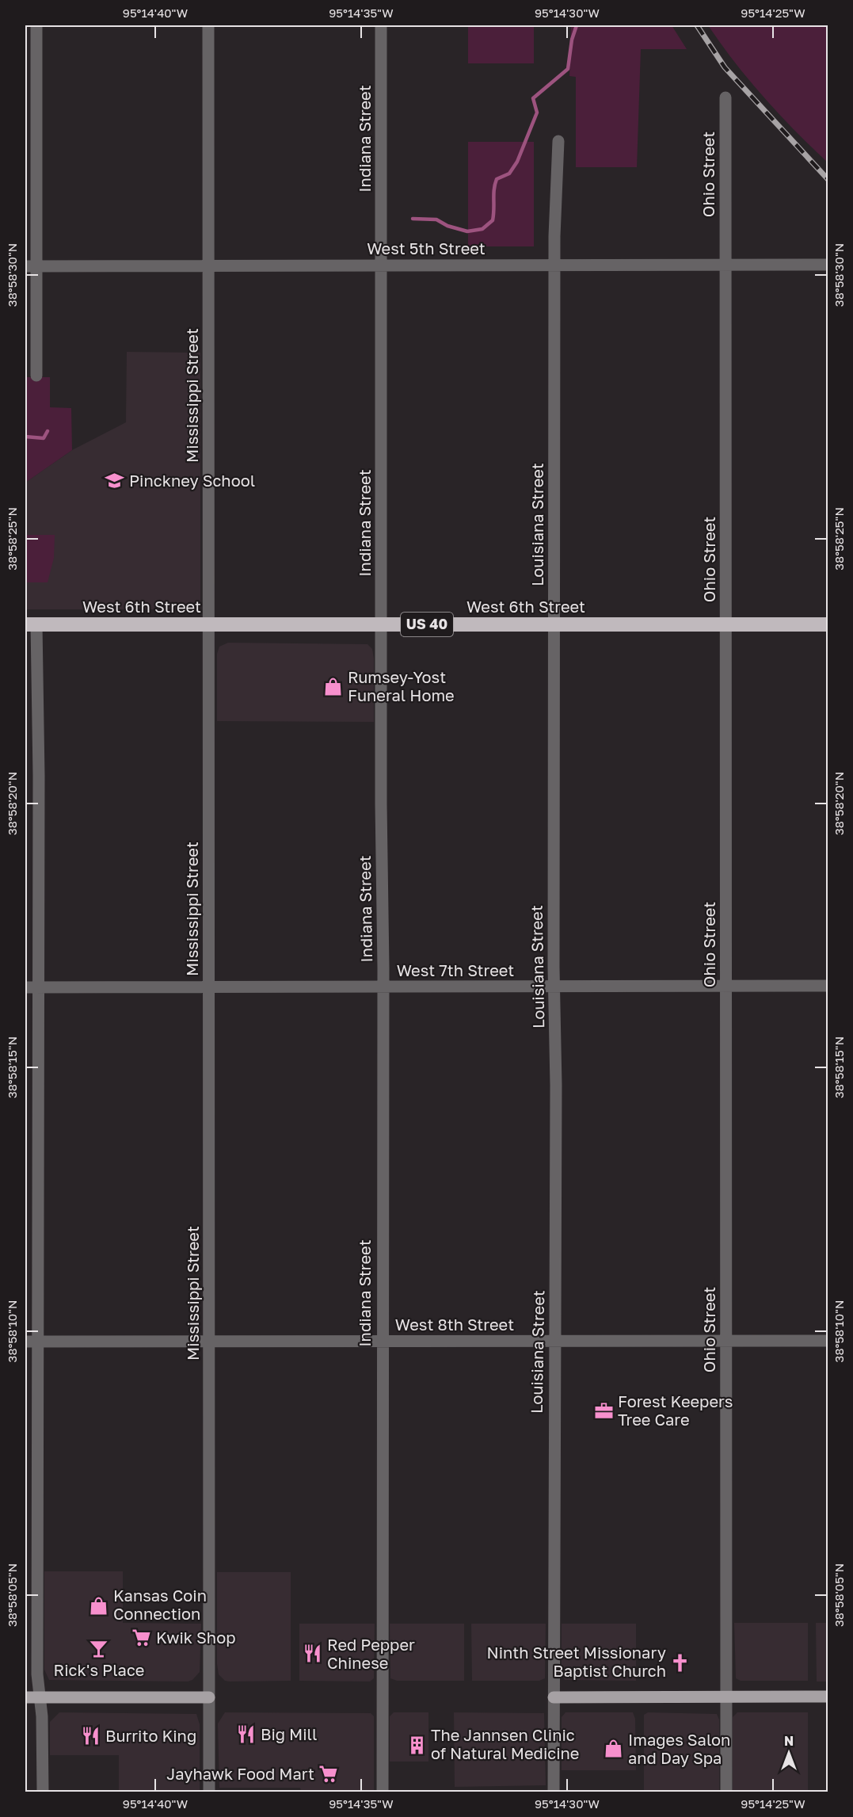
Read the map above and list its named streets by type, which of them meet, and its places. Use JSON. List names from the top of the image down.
{
  "streets": {
    "highway": ["West 6th Street", "US 40"],
    "street": [
      "Indiana Street",
      "Ohio Street",
      "West 5th Street",
      "Mississippi Street",
      "Louisiana Street",
      "West 7th Street",
      "West 8th Street"
    ]
  },
  "crossings": [
    ["Indiana Street", "West 5th Street"],
    ["Indiana Street", "West 6th Street"],
    ["Indiana Street", "West 7th Street"],
    ["Indiana Street", "West 8th Street"],
    ["Ohio Street", "West 5th Street"],
    ["Ohio Street", "West 6th Street"],
    ["Ohio Street", "West 7th Street"],
    ["Ohio Street", "West 8th Street"],
    ["West 5th Street", "Mississippi Street"],
    ["West 5th Street", "Louisiana Street"],
    ["Mississippi Street", "West 6th Street"],
    ["Mississippi Street", "West 7th Street"],
    ["Mississippi Street", "West 8th Street"],
    ["Louisiana Street", "West 6th Street"],
    ["Louisiana Street", "West 7th Street"],
    ["Louisiana Street", "West 8th Street"]
  ],
  "places": {
    "school or university": ["Pinckney School"],
    "shop": ["Rumsey-Yost Funeral Home", "Kansas Coin Connection", "Images Salon and Day Spa"],
    "office": ["Forest Keepers Tree Care"],
    "supermarket": ["Kwik Shop", "Jayhawk Food Mart"],
    "bar": ["Rick's Place"],
    "restaurant": ["Red Pepper Chinese", "Big Mill", "Burrito King"],
    "church": ["Ninth Street Missionary Baptist Church"],
    "building": ["The Jannsen Clinic of Natural Medicine"]
  },
  "north": "top",
  "coordinates": [
    "95°14'40\"W",
    "95°14'35\"W",
    "95°14'30\"W",
    "95°14'25\"W",
    "38°58'30\"N",
    "38°58'25\"N",
    "38°58'20\"N",
    "38°58'15\"N",
    "38°58'10\"N",
    "38°58'05\"N"
  ]
}
